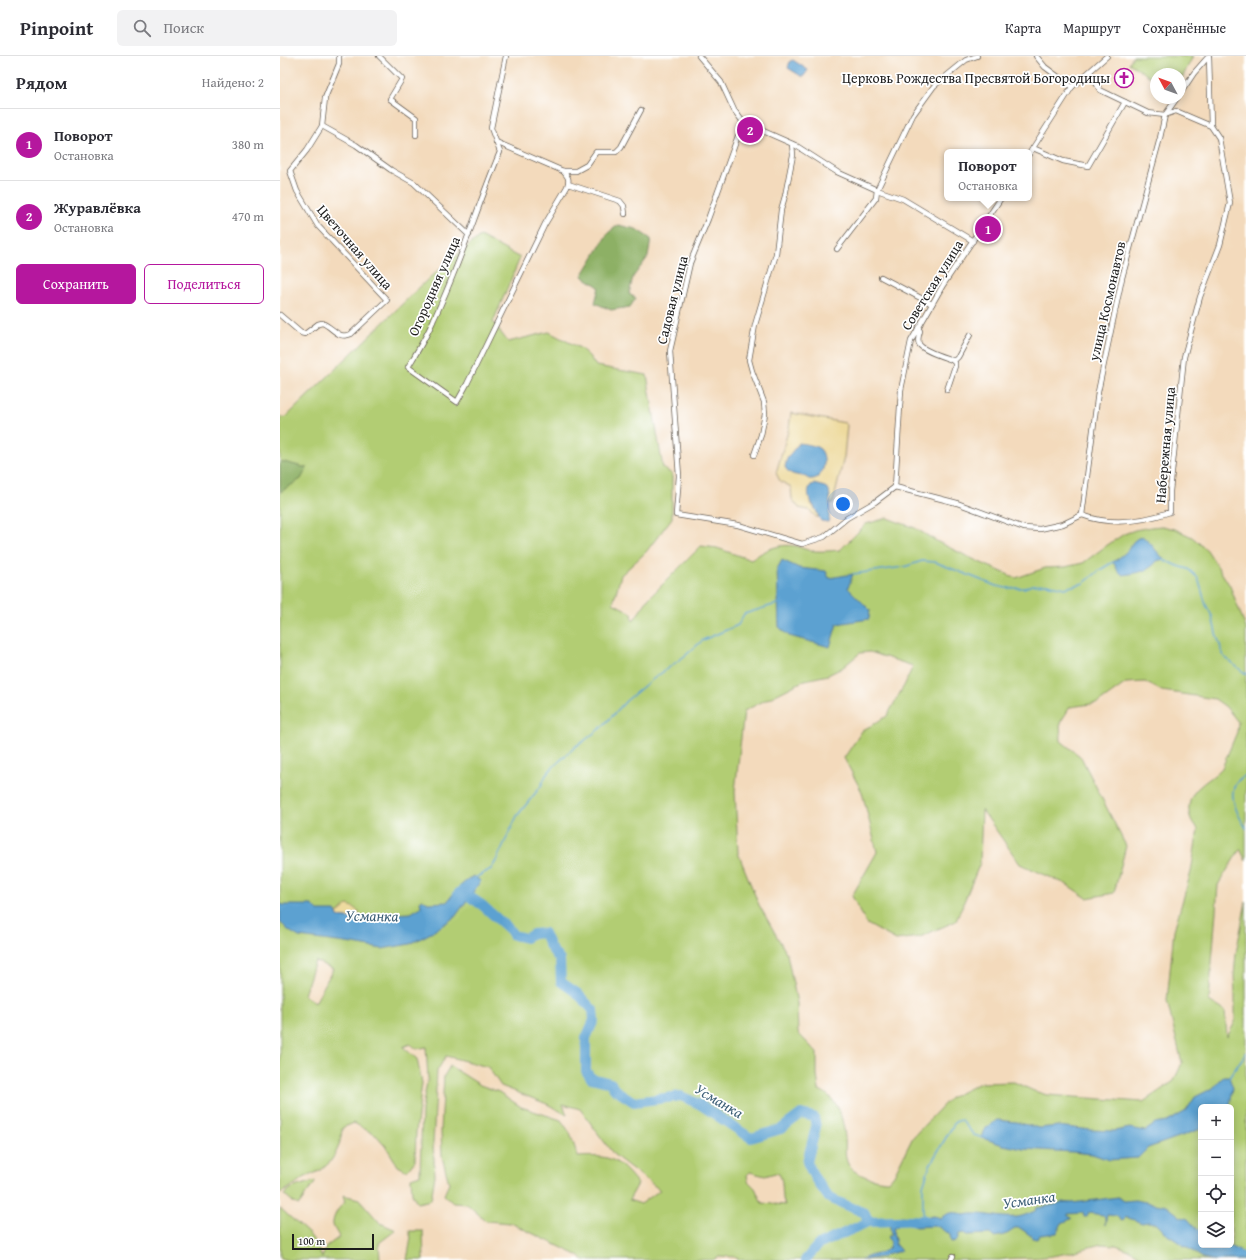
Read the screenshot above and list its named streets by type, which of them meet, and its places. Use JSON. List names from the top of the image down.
{
  "streets": {
    "street": [
      "Цветочная улица",
      "Советская улица",
      "Огородняя улица",
      "Садовая улица",
      "улица Космонавтов",
      "Набережная улица"
    ]
  },
  "crossings": [
    ["Советская улица", "Садовая улица"],
    ["улица Космонавтов", "Набережная улица"]
  ],
  "water": ["Усманка"],
  "places": {
    "church": ["Церковь Рождества Пресвятой Богородицы"]
  },
  "scale_bar": "100 m",
  "north": "top left",
  "page": {
    "header": "Pinpoint",
    "search": "Поиск",
    "nav": ["Карта", "Маршрут", "Сохранённые"],
    "heading": ["Рядом", "Найдено: 2"],
    "list": [
      {
        "mark": "1",
        "name": "Поворот",
        "note": "Остановка",
        "value": "380 m"
      },
      {
        "mark": "2",
        "name": "Журавлёвка",
        "note": "Остановка",
        "value": "470 m"
      }
    ],
    "pins": ["2", "1"],
    "popup": ["Поворот", "Остановка"],
    "buttons": ["Сохранить", "Поделиться"],
    "map_buttons": ["+", "−"],
    "scale": "100 m"
  }
}
